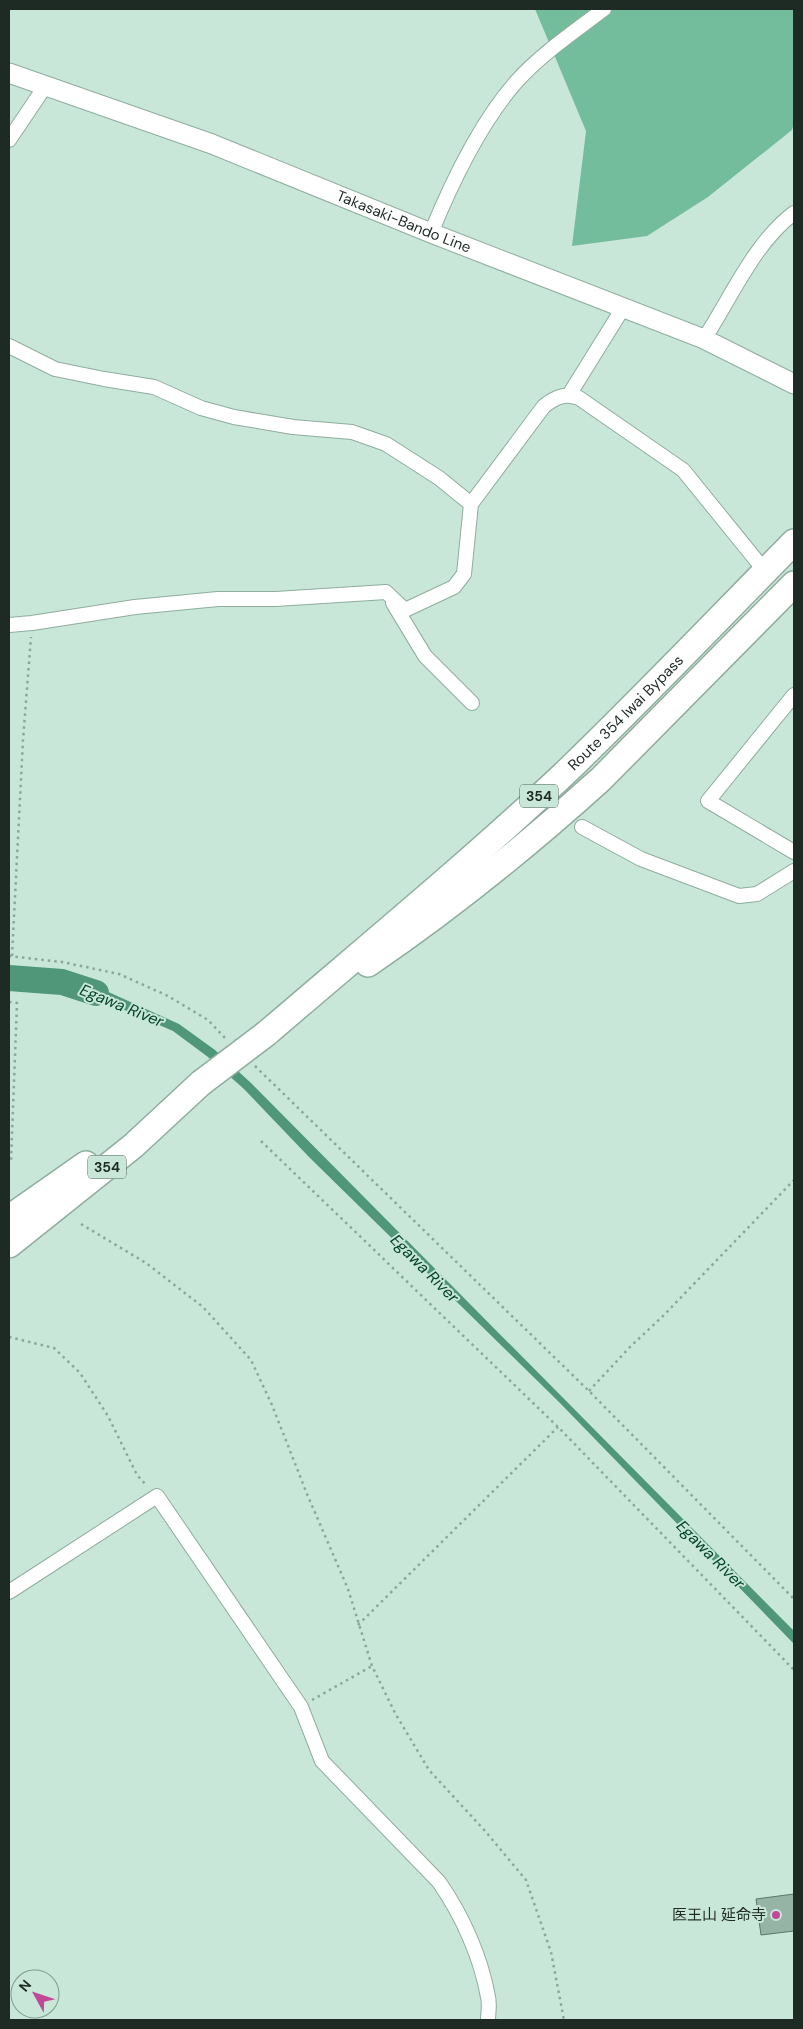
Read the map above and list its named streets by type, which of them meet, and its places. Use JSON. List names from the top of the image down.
{
  "streets": {
    "highway": ["Route 354 Iwai Bypass", "354"],
    "main road": ["Takasaki-Bando Line"]
  },
  "water": ["Egawa River"],
  "places": ["医王山 延命寺"],
  "north": "top left"
}
